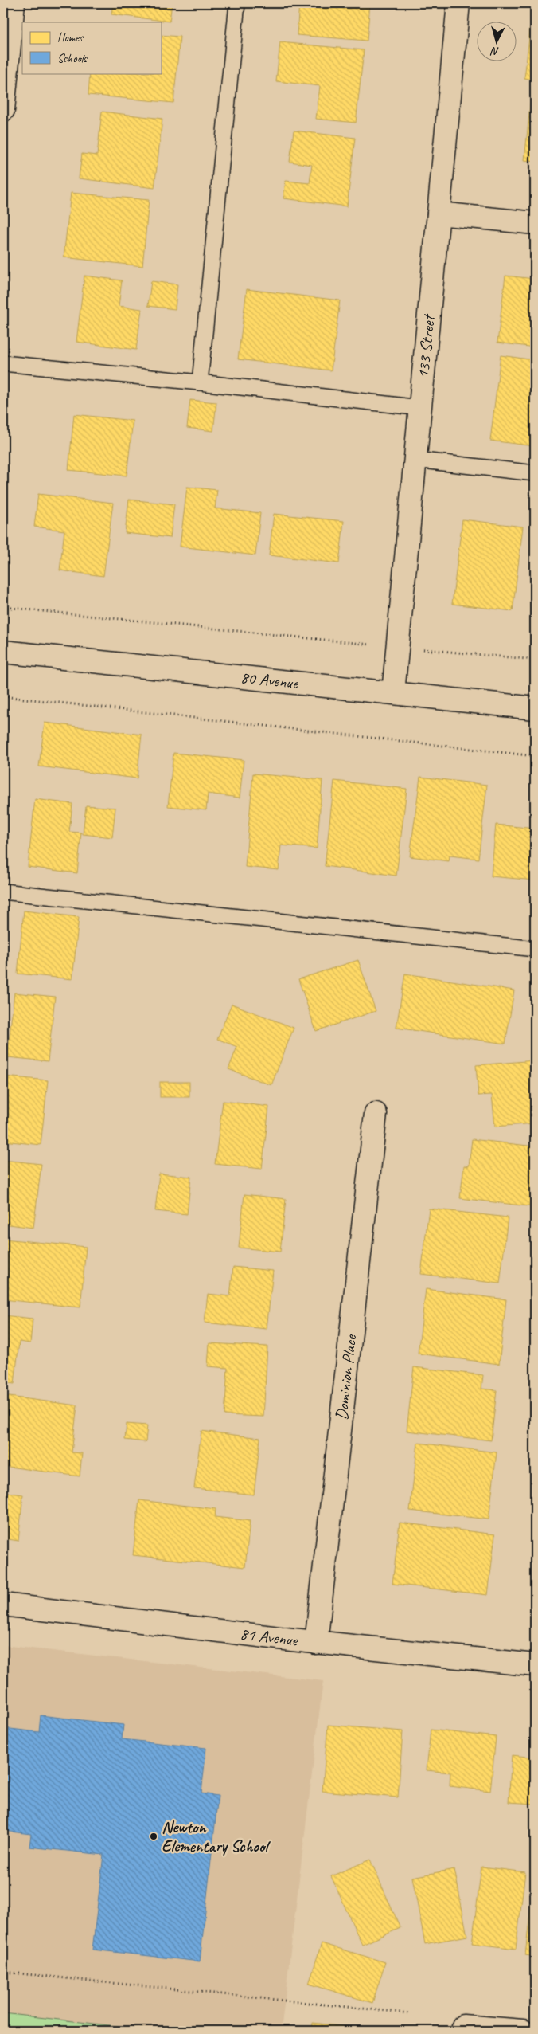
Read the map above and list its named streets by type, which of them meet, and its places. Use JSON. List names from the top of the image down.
{
  "streets": {
    "street": [
      "133 Street",
      "80 Avenue",
      "Dominion Place",
      "81 Avenue"
    ]
  },
  "crossings": [
    ["133 Street", "80 Avenue"],
    ["Dominion Place", "81 Avenue"]
  ],
  "places": ["Newton Elementary School"],
  "legend": ["Homes", "Schools"],
  "north": "bottom"
}
